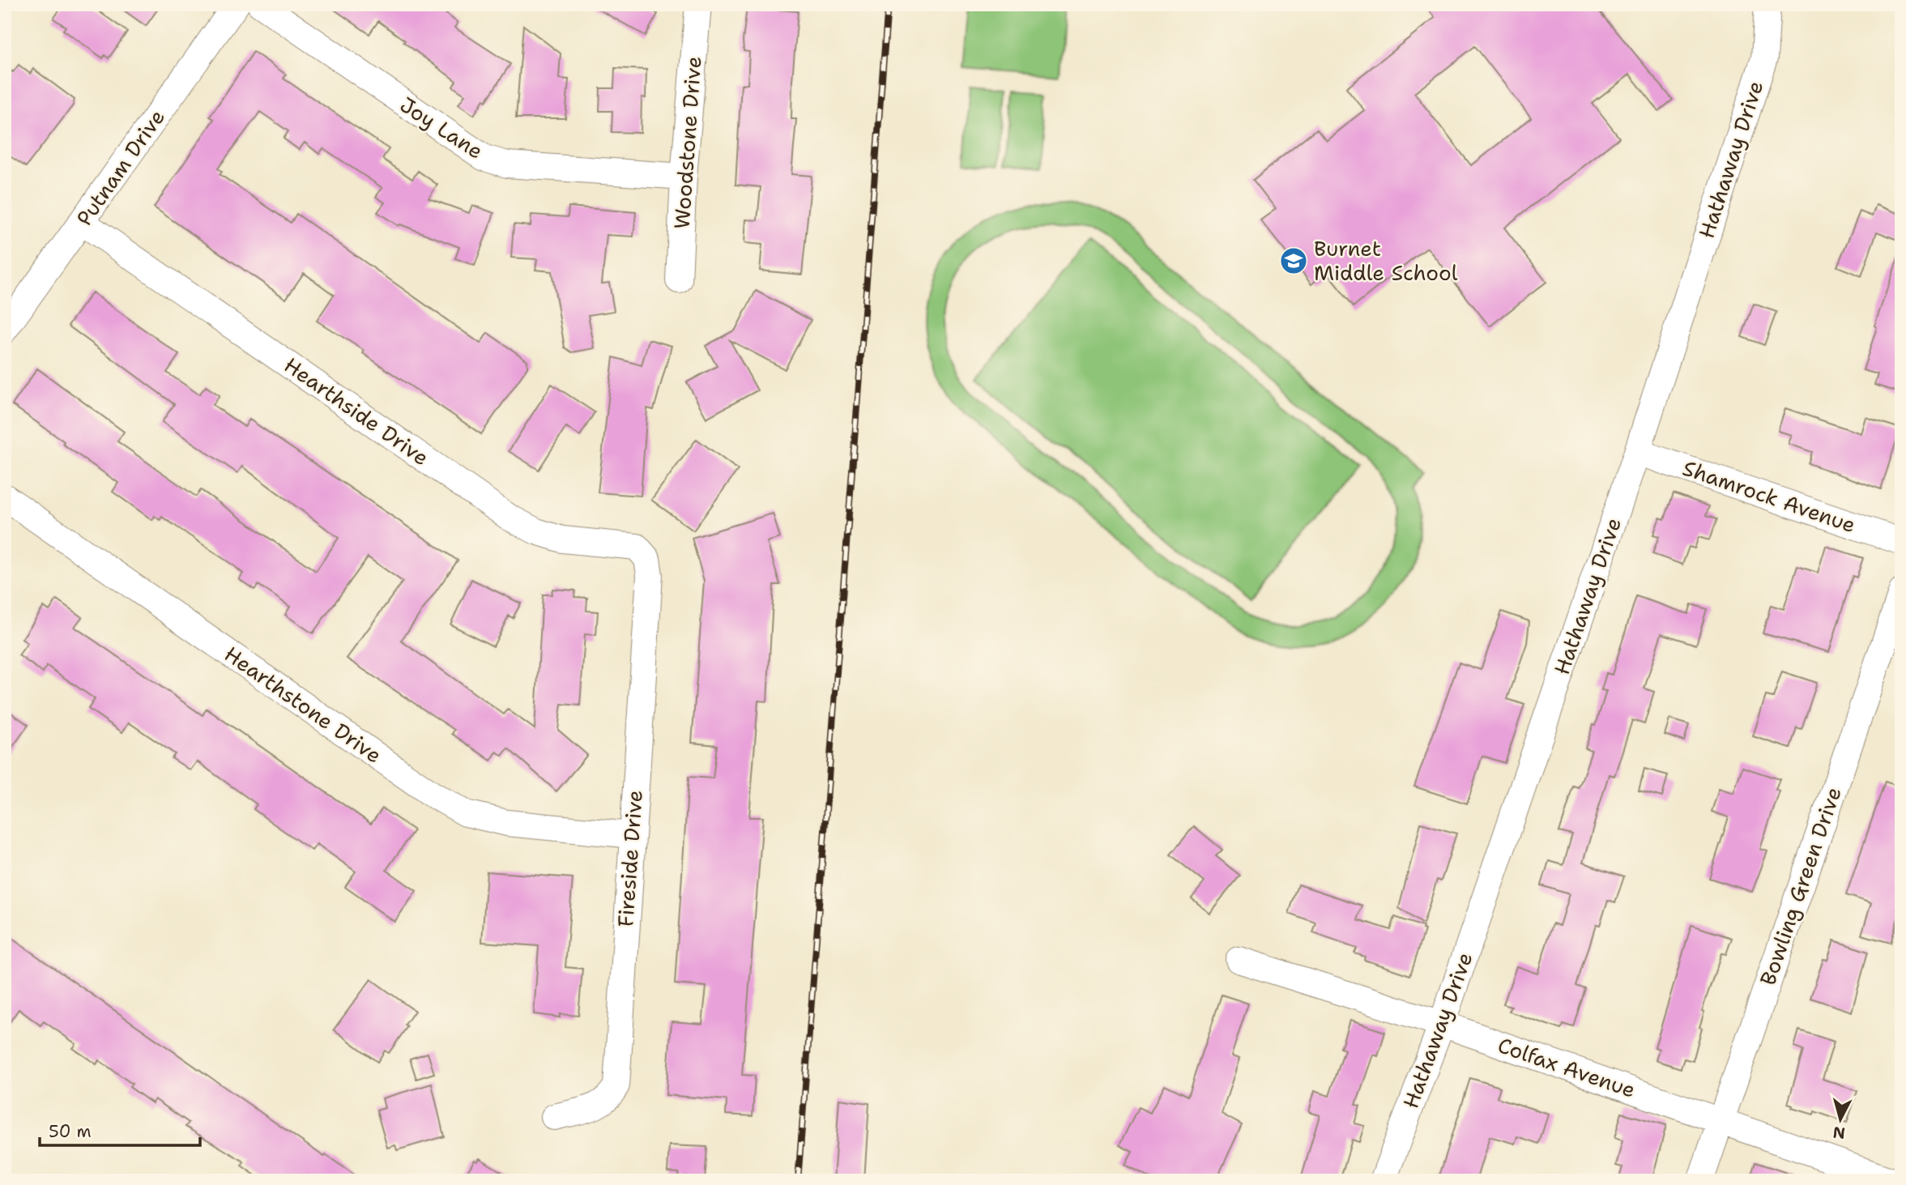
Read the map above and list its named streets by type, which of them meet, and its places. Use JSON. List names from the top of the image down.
{
  "streets": {
    "street": [
      "Joy Lane",
      "Woodstone Drive",
      "Hathaway Drive",
      "Putnam Drive",
      "Hearthside Drive",
      "Shamrock Avenue",
      "Hearthstone Drive",
      "Fireside Drive",
      "Bowling Green Drive",
      "Colfax Avenue"
    ]
  },
  "crossings": [
    ["Joy Lane", "Woodstone Drive"],
    ["Hathaway Drive", "Shamrock Avenue"],
    ["Hathaway Drive", "Colfax Avenue"],
    ["Putnam Drive", "Hearthside Drive"],
    ["Hearthside Drive", "Fireside Drive"],
    ["Hearthstone Drive", "Fireside Drive"],
    ["Bowling Green Drive", "Colfax Avenue"]
  ],
  "places": {
    "school or university": ["Burnet Middle School"]
  },
  "scale_bar": "50 m",
  "north": "bottom"
}
